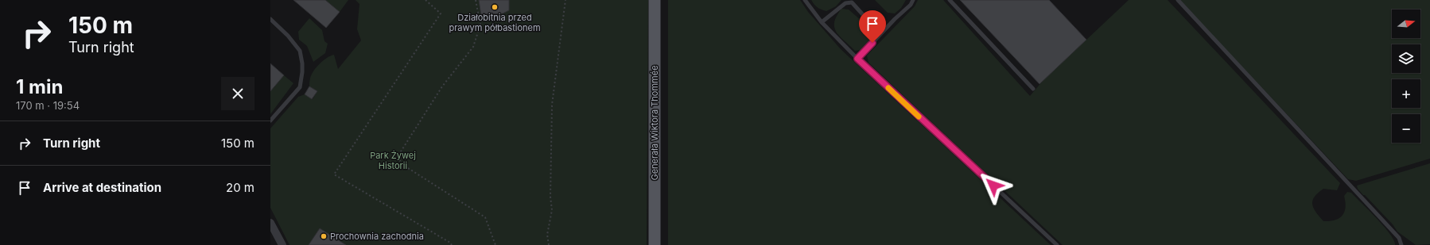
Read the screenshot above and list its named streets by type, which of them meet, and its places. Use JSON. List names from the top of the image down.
{
  "streets": {
    "main road": ["Generała Wiktora Thommée"]
  },
  "parks": ["Park Żywej Historii"],
  "places": ["Działobitnia przed prawym półbastionem", "Prochownia zachodnia"],
  "north": "right",
  "page": {
    "turn": ["150 m", "Turn right"],
    "map_buttons": ["+", "−"],
    "heading": ["1 min", "170 m · 19:54"],
    "list": [
      {
        "name": "Turn right",
        "value": "150 m"
      },
      {
        "name": "Arrive at destination",
        "value": "20 m"
      }
    ]
  }
}
